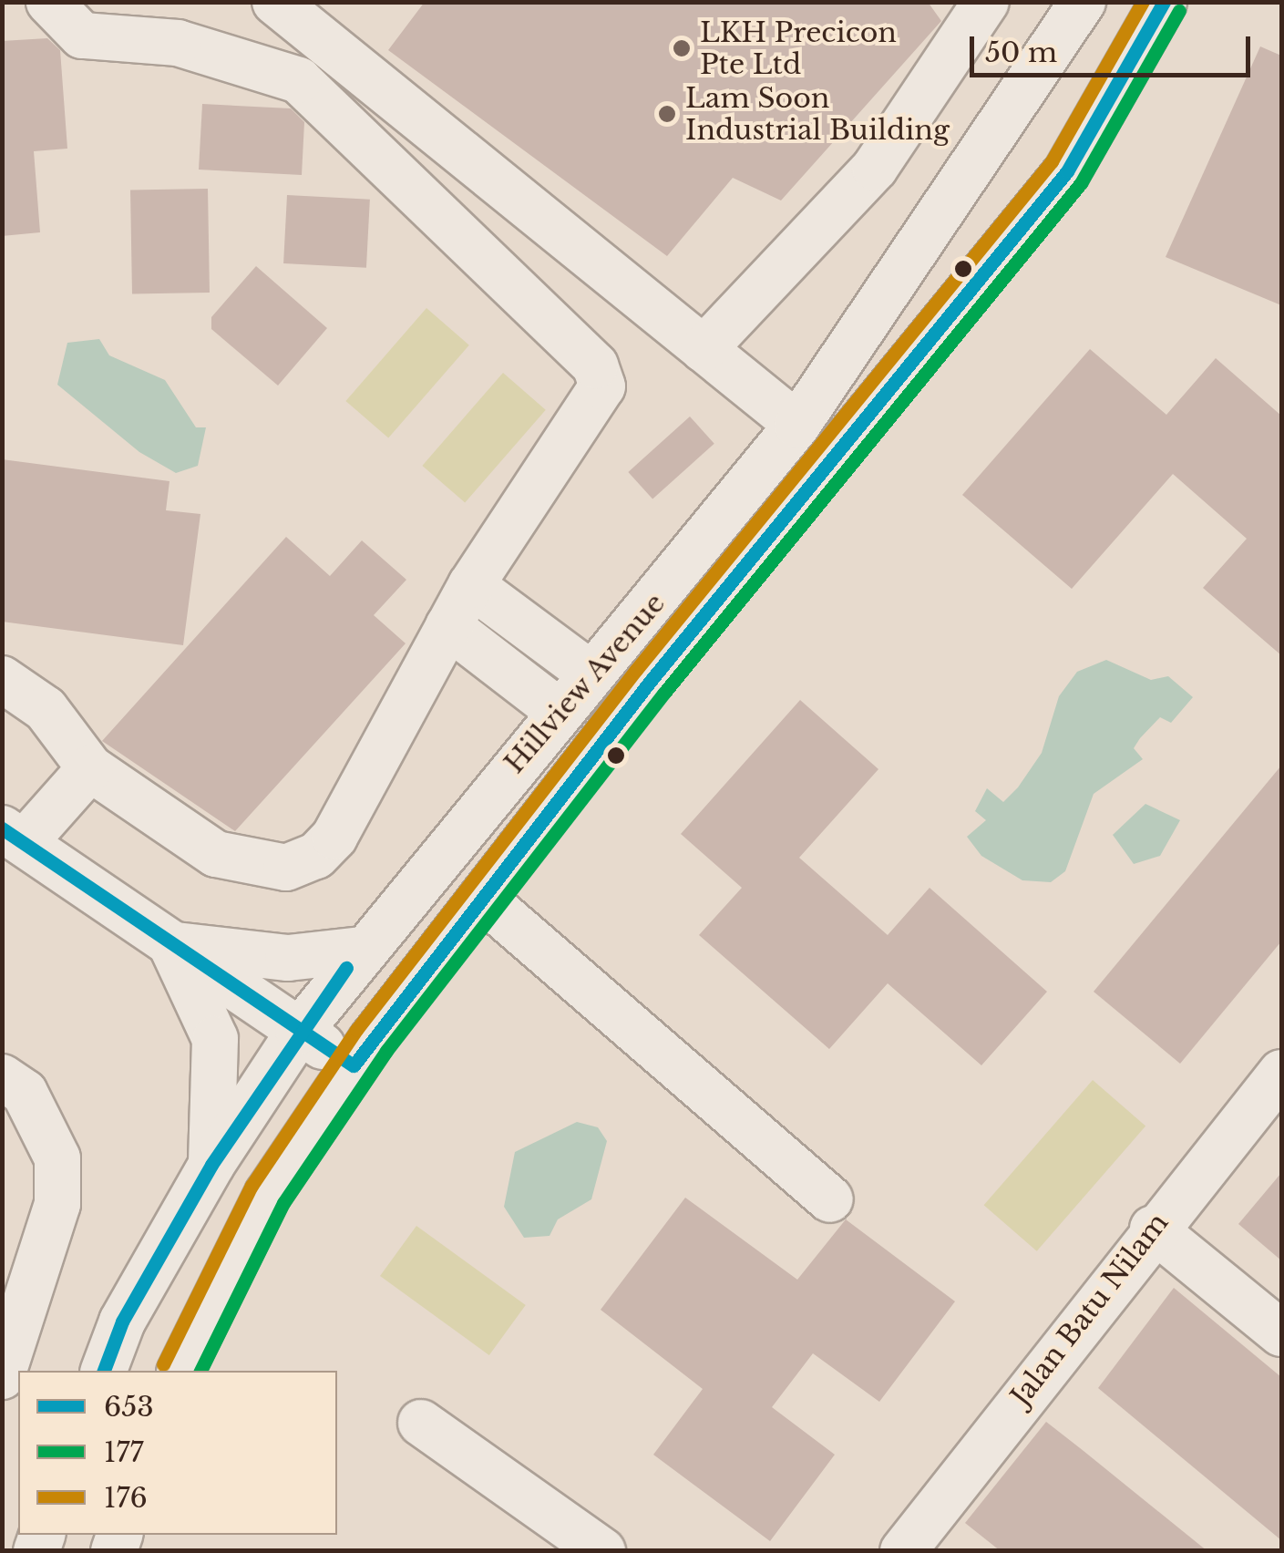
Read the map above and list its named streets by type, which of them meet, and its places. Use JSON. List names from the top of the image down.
{
  "streets": {
    "street": ["Hillview Avenue", "Jalan Batu Nilam"]
  },
  "places": ["LKH Precicon Pte Ltd", "Lam Soon Industrial Building"],
  "lines": ["transit line 653", "transit line 176", "transit line 177"],
  "legend": ["653", "177", "176"],
  "scale_bar": "50 m"
}
